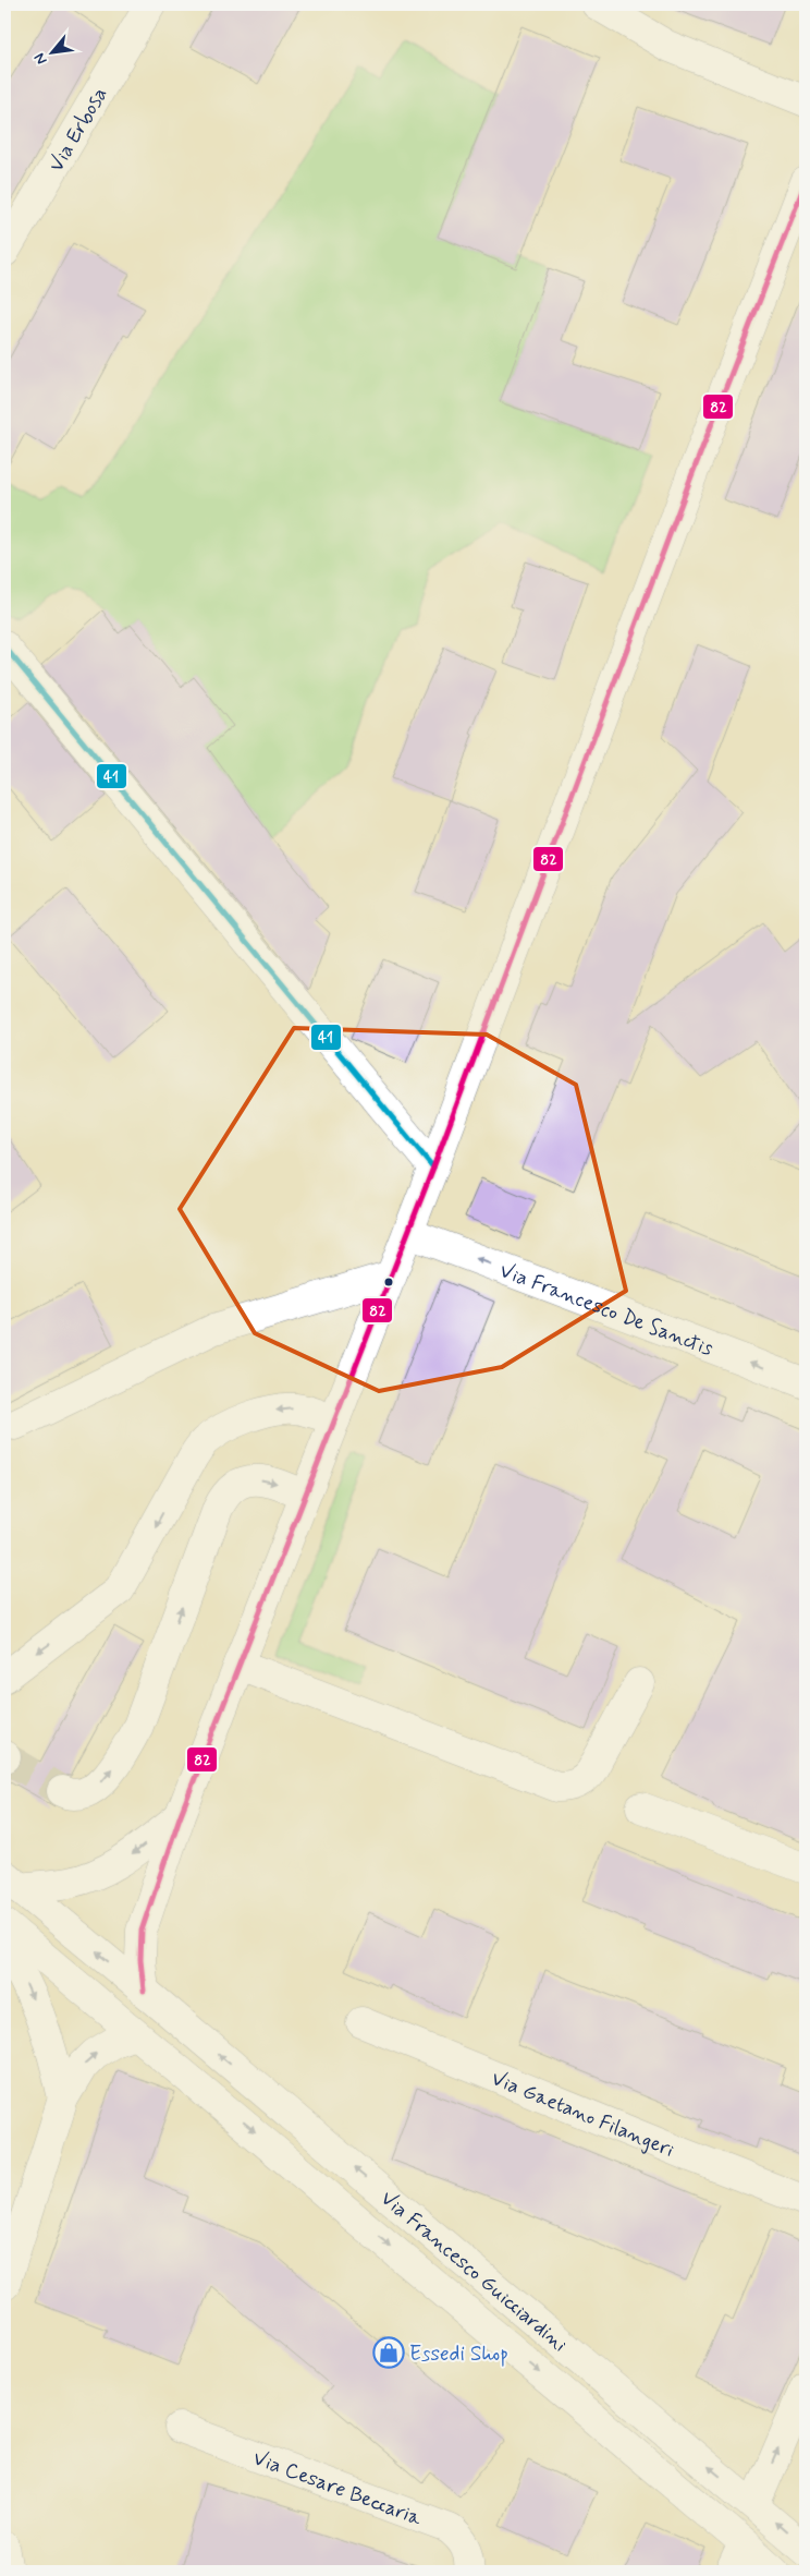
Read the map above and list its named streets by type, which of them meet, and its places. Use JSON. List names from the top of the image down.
{
  "streets": {
    "street": [
      "Via Erbosa",
      "Via Francesco De Sanctis",
      "Via Gaetano Filangeri",
      "Via Francesco Guicciardini",
      "Via Cesare Beccaria"
    ]
  },
  "one_way": ["Via Francesco De Sanctis"],
  "places": {
    "shop": ["Essedi Shop"]
  },
  "lines": ["transit line 82", "transit line 41"],
  "north": "bottom left"
}
